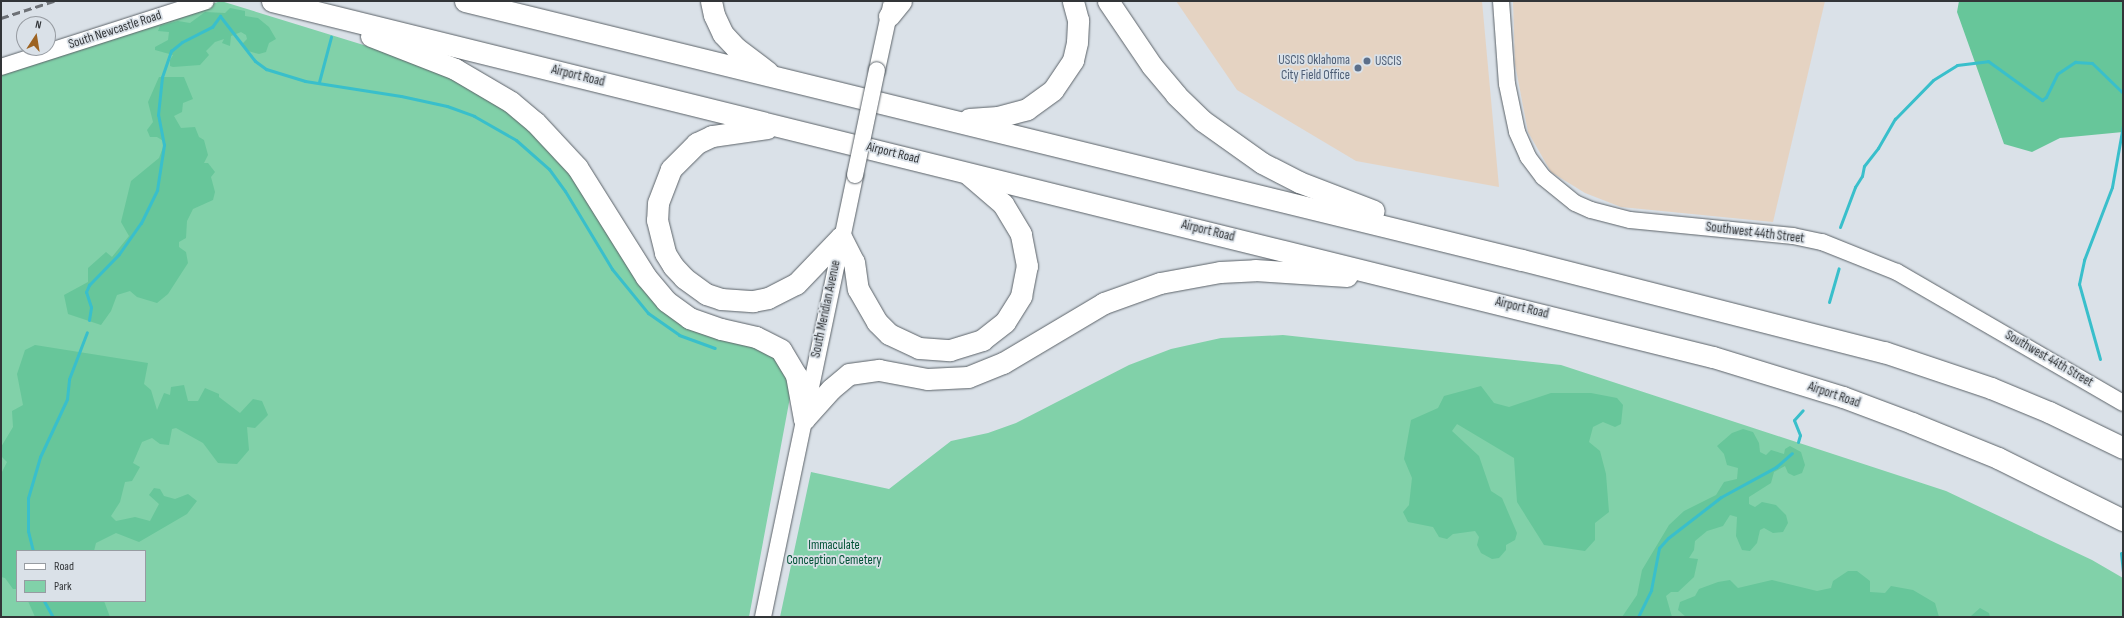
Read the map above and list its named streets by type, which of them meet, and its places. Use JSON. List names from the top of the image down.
{
  "streets": {
    "highway": ["Airport Road"],
    "street": ["South Newcastle Road", "Southwest 44th Street", "South Meridian Avenue"]
  },
  "parks": ["Immaculate Conception Cemetery"],
  "places": ["USCIS", "USCIS Oklahoma City Field Office"],
  "legend": ["Road", "Park"],
  "north": "top"
}
